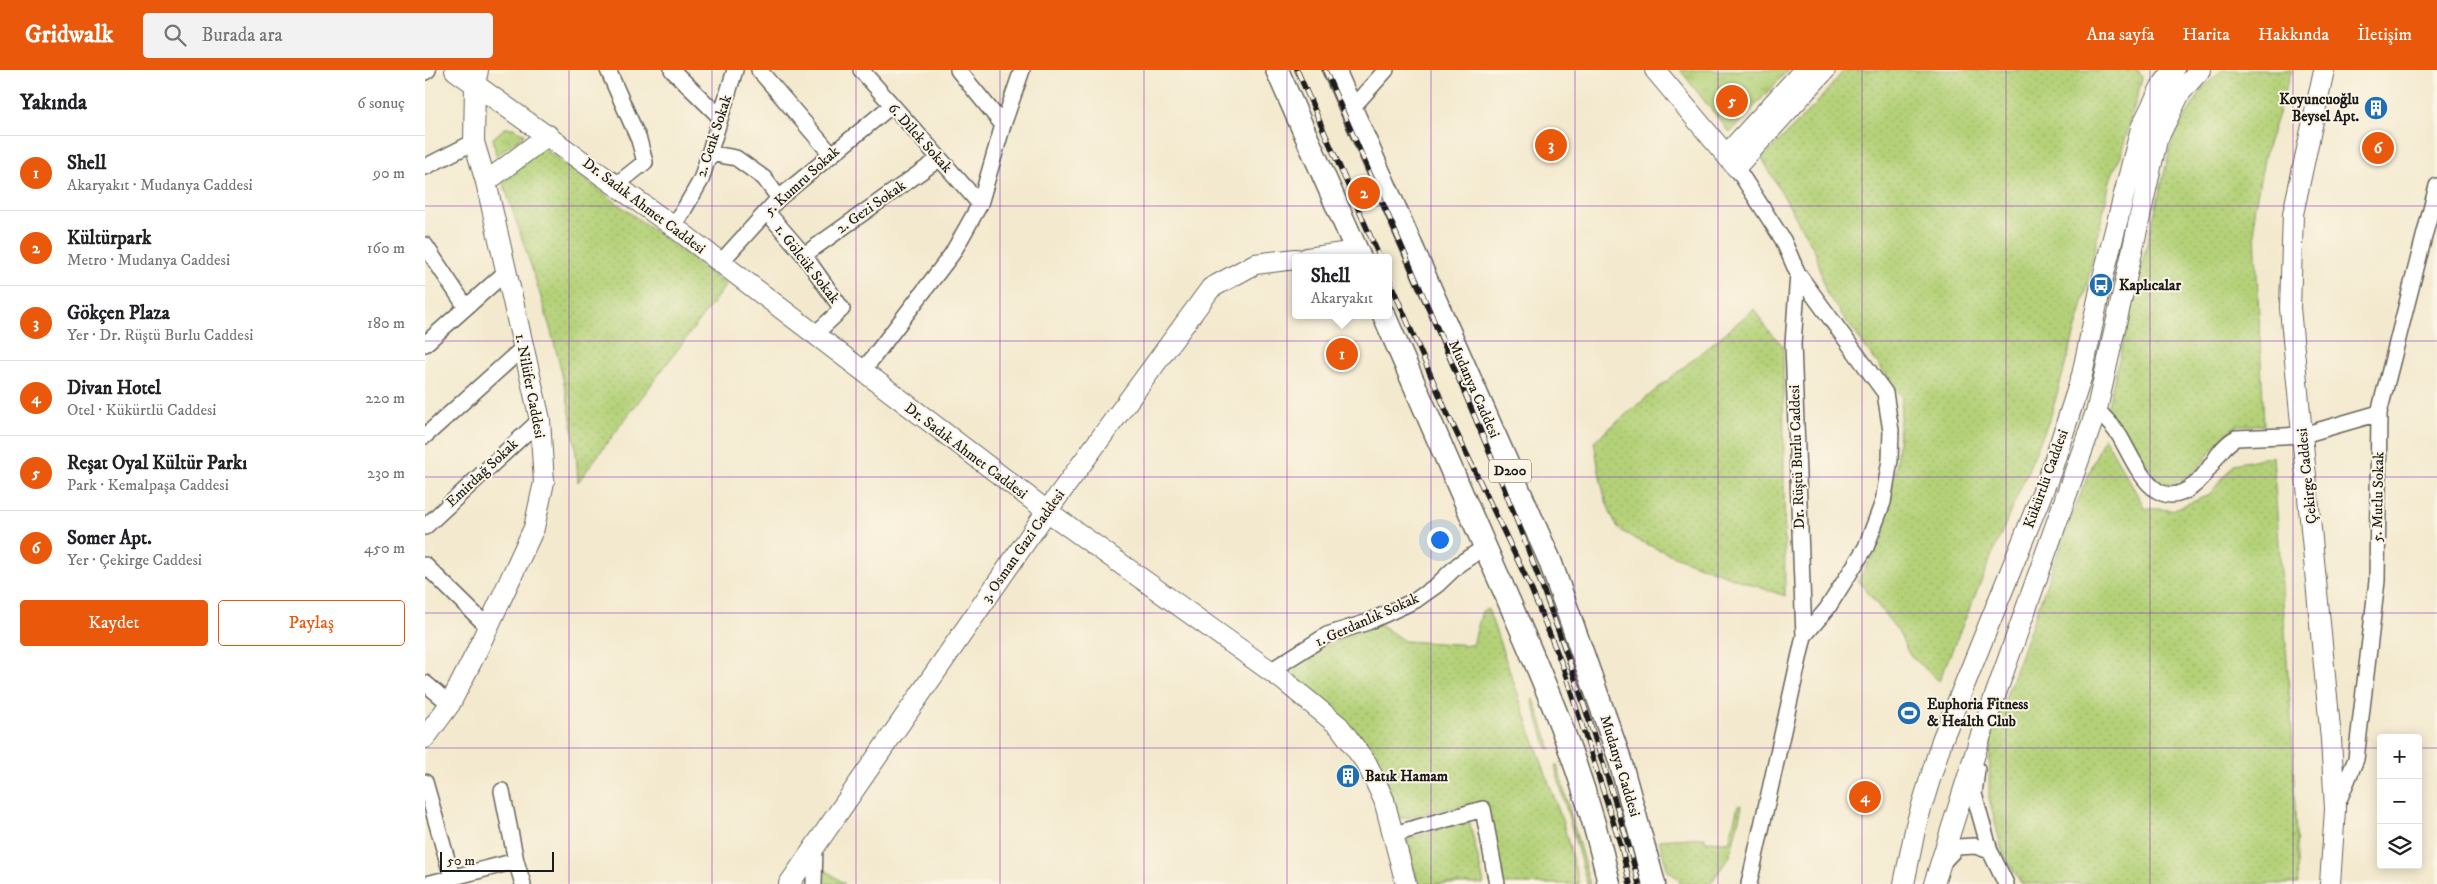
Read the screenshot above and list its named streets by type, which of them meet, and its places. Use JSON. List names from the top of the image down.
{
  "streets": {
    "highway": ["Mudanya Caddesi", "D200"],
    "main road": [
      "Dr. Sadık Ahmet Caddesi",
      "1. Nilüfer Caddesi",
      "Dr. Rüştü Burlu Caddesi",
      "Çekirge Caddesi",
      "Kükürtlü Caddesi",
      "3. Osman Gazi Caddesi"
    ],
    "street": [
      "2. Cenk Sokak",
      "6. Dilek Sokak",
      "5. Kumru Sokak",
      "2. Gezi Sokak",
      "1. Gölcük Sokak",
      "Emirdağ Sokak",
      "5. Mutlu Sokak",
      "1. Gerdanlık Sokak"
    ]
  },
  "crossings": [
    ["2. Cenk Sokak", "Dr. Sadık Ahmet Caddesi"],
    ["6. Dilek Sokak", "5. Kumru Sokak"],
    ["6. Dilek Sokak", "2. Gezi Sokak"],
    ["5. Kumru Sokak", "Dr. Sadık Ahmet Caddesi"],
    ["5. Kumru Sokak", "1. Gölcük Sokak"],
    ["Dr. Sadık Ahmet Caddesi", "1. Gölcük Sokak"],
    ["Dr. Sadık Ahmet Caddesi", "1. Nilüfer Caddesi"],
    ["Dr. Sadık Ahmet Caddesi", "3. Osman Gazi Caddesi"],
    ["Dr. Sadık Ahmet Caddesi", "1. Gerdanlık Sokak"],
    ["2. Gezi Sokak", "1. Gölcük Sokak"],
    ["1. Nilüfer Caddesi", "Emirdağ Sokak"],
    ["Çekirge Caddesi", "5. Mutlu Sokak"]
  ],
  "places": {
    "building": ["Koyuncuoğlu Beysel Apt.", "Batık Hamam"],
    "bus stop": ["Kaplıcalar"],
    "sports": ["Euphoria Fitness & Health Club"]
  },
  "scale_bar": "50 m",
  "page": {
    "header": "Gridwalk",
    "search": "Burada ara",
    "nav": [
      "Ana sayfa",
      "Harita",
      "Hakkında",
      "İletişim"
    ],
    "heading": ["Yakında", "6 sonuç"],
    "pins": [
      "5",
      "3",
      "6",
      "2",
      "1",
      "4"
    ],
    "list": [
      {
        "mark": "1",
        "name": "Shell",
        "note": "Akaryakıt · Mudanya Caddesi",
        "value": "90 m"
      },
      {
        "mark": "2",
        "name": "Kültürpark",
        "note": "Metro · Mudanya Caddesi",
        "value": "160 m"
      },
      {
        "mark": "3",
        "name": "Gökçen Plaza",
        "note": "Yer · Dr. Rüştü Burlu Caddesi",
        "value": "180 m"
      },
      {
        "mark": "4",
        "name": "Divan Hotel",
        "note": "Otel · Kükürtlü Caddesi",
        "value": "220 m"
      },
      {
        "mark": "5",
        "name": "Reşat Oyal Kültür Parkı",
        "note": "Park · Kemalpaşa Caddesi",
        "value": "230 m"
      },
      {
        "mark": "6",
        "name": "Somer Apt.",
        "note": "Yer · Çekirge Caddesi",
        "value": "450 m"
      }
    ],
    "popup": ["Shell", "Akaryakıt"],
    "buttons": ["Kaydet", "Paylaş"],
    "map_buttons": ["+", "−"],
    "scale": "50 m"
  }
}
